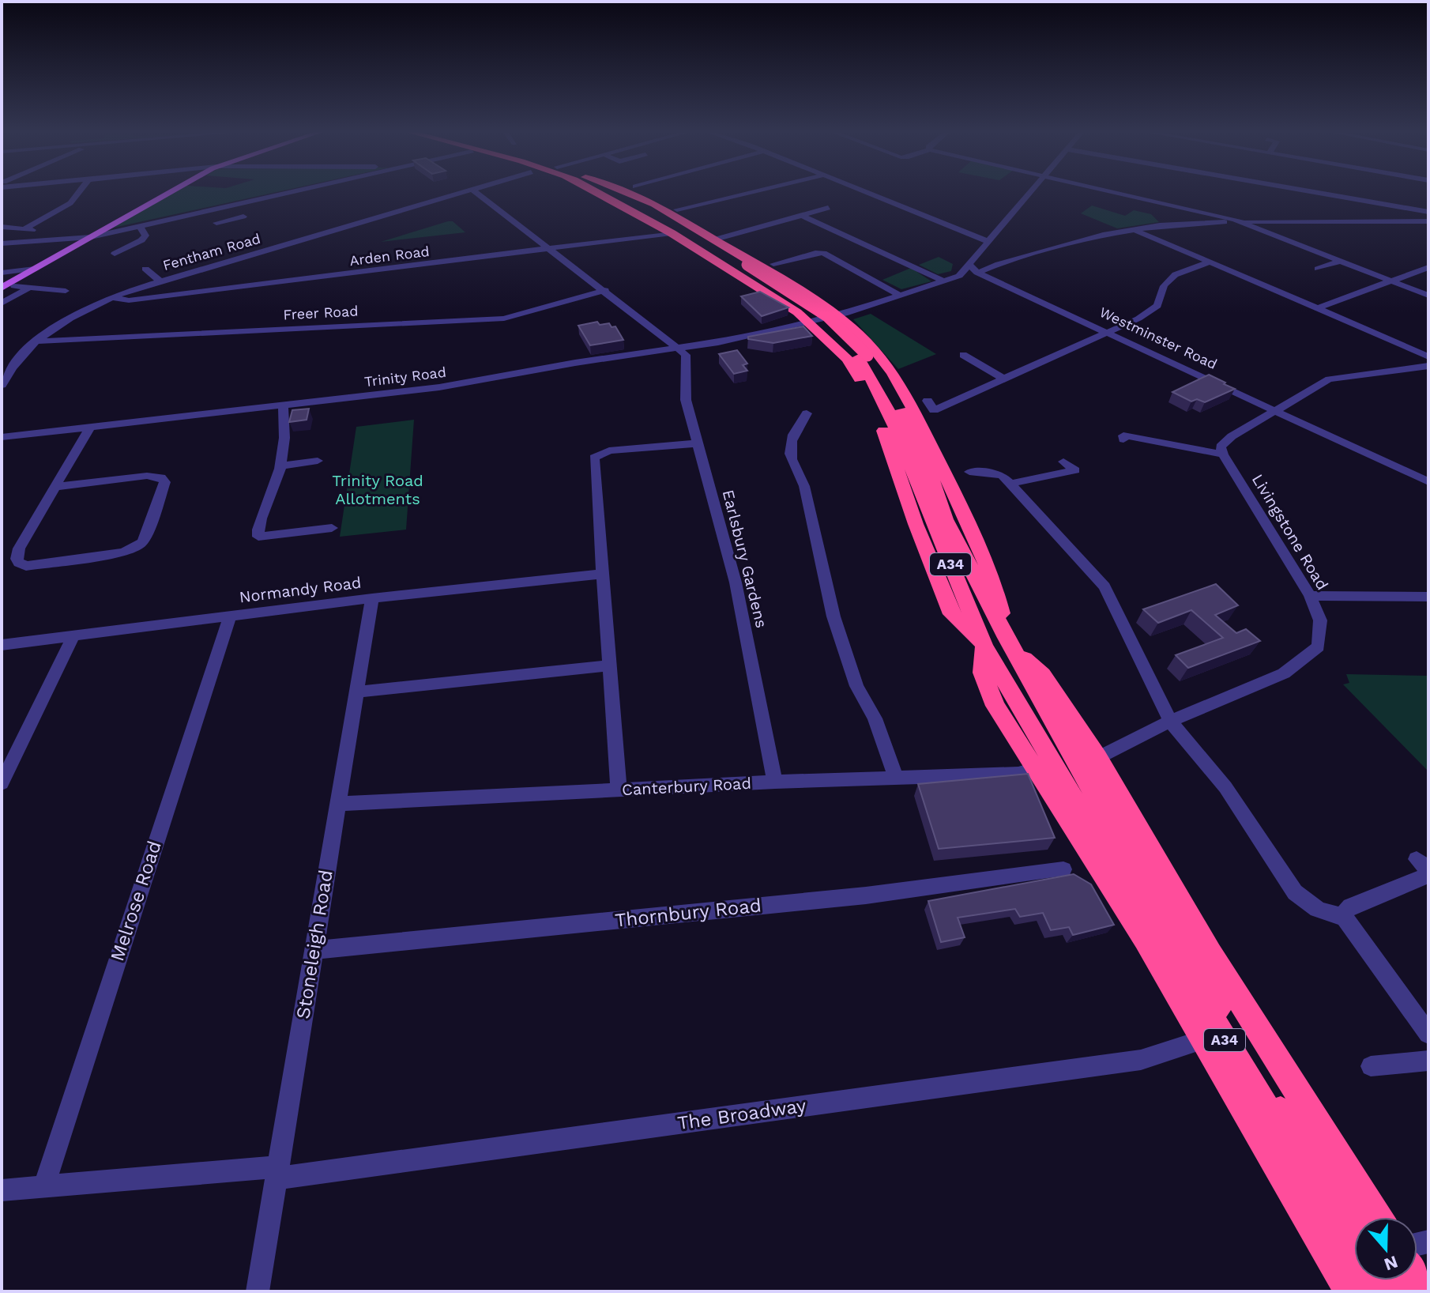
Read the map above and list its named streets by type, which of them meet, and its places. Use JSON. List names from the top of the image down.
{
  "streets": {
    "highway": ["A34"],
    "street": [
      "Fentham Road",
      "Arden Road",
      "Freer Road",
      "Westminster Road",
      "Trinity Road",
      "Livingstone Road",
      "Earlsbury Gardens",
      "Normandy Road",
      "Canterbury Road",
      "Melrose Road",
      "Thornbury Road",
      "Stoneleigh Road",
      "The Broadway"
    ]
  },
  "crossings": [
    ["Fentham Road", "Arden Road"],
    ["Fentham Road", "Freer Road"],
    ["Westminster Road", "Trinity Road"],
    ["Trinity Road", "Earlsbury Gardens"],
    ["Earlsbury Gardens", "Canterbury Road"],
    ["Normandy Road", "Melrose Road"],
    ["Normandy Road", "Stoneleigh Road"],
    ["Canterbury Road", "Stoneleigh Road"],
    ["Melrose Road", "The Broadway"],
    ["Thornbury Road", "Stoneleigh Road"],
    ["Stoneleigh Road", "The Broadway"]
  ],
  "parks": ["Trinity Road Allotments"],
  "north": "bottom"
}
